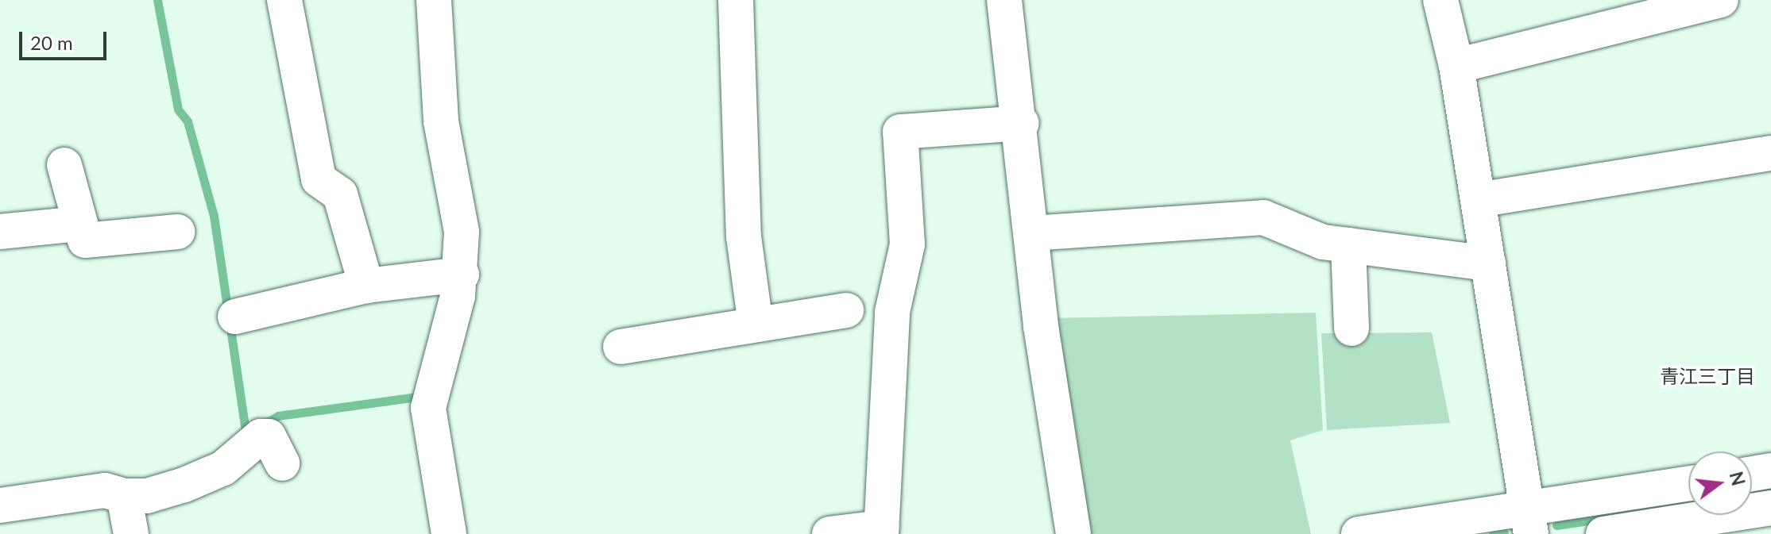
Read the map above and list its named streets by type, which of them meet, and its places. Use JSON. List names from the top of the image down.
{
  "districts": ["青江三丁目"],
  "scale_bar": "20 m",
  "north": "right"
}
